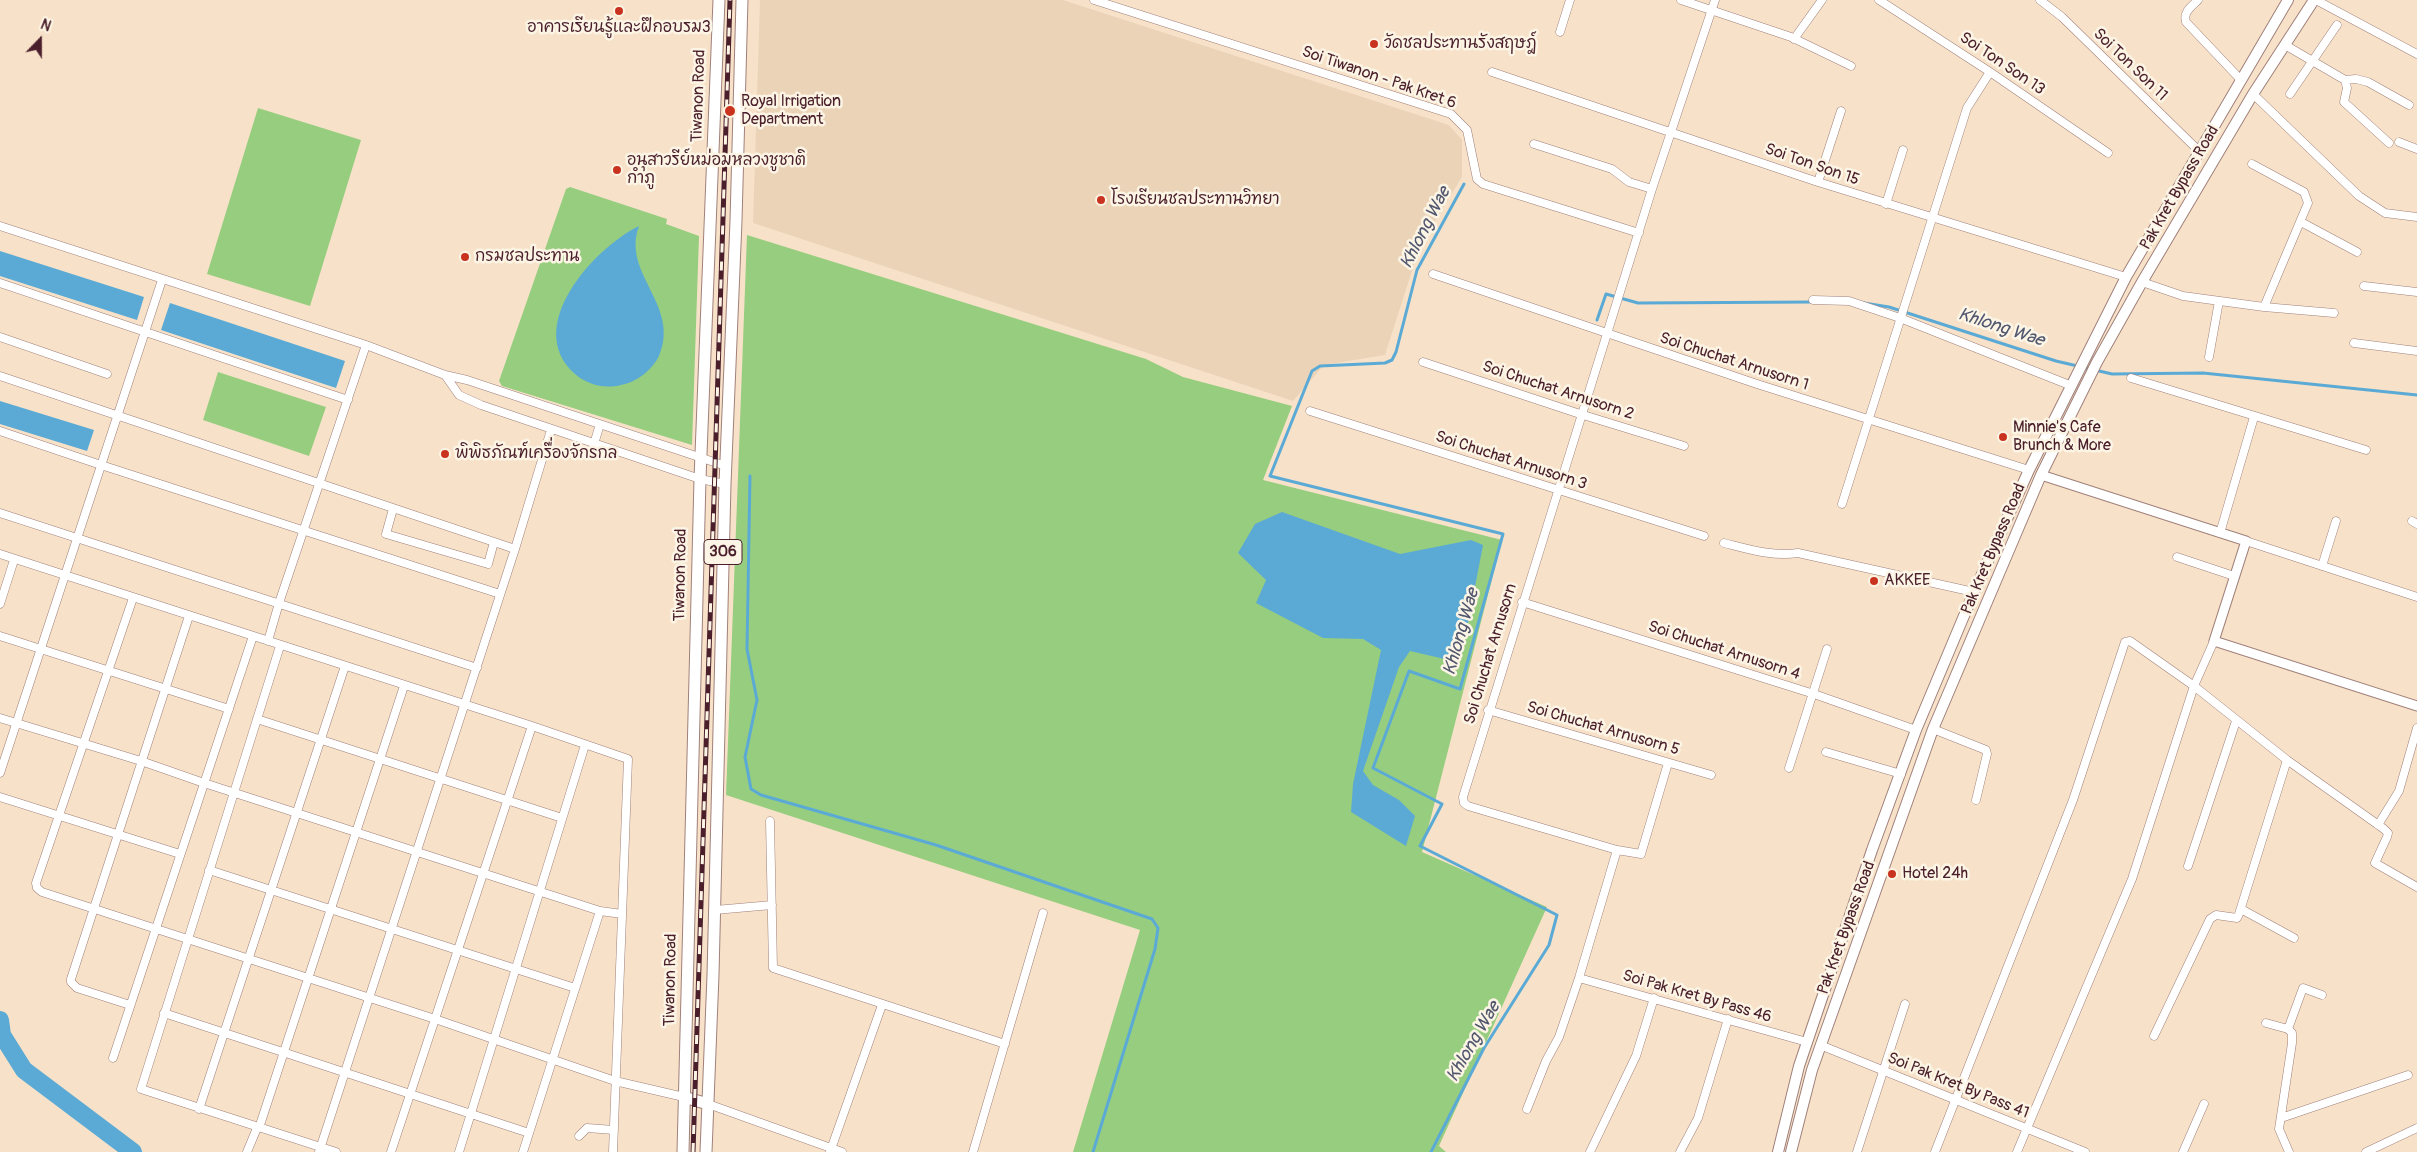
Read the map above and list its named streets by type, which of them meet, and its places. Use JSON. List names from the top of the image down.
{
  "streets": {
    "main road": ["Tiwanon Road", "Pak Kret Bypass Road", "306"],
    "street": [
      "Soi Ton Son 13",
      "Soi Ton Son 11",
      "Soi Tiwanon - Pak Kret 6",
      "Soi Ton Son 15",
      "Soi Chuchat Arnusorn 1",
      "Soi Chuchat Arnusorn 2",
      "Soi Chuchat Arnusorn 3",
      "Soi Chuchat Arnusorn 4",
      "Soi Chuchat Arnusorn",
      "Soi Chuchat Arnusorn 5",
      "Soi Pak Kret By Pass 46",
      "Soi Pak Kret By Pass 41"
    ]
  },
  "crossings": [
    ["Soi Ton Son 11", "Pak Kret Bypass Road"],
    ["Soi Tiwanon - Pak Kret 6", "Soi Chuchat Arnusorn"],
    ["Soi Ton Son 15", "Pak Kret Bypass Road"],
    ["Soi Ton Son 15", "Soi Chuchat Arnusorn"],
    ["Pak Kret Bypass Road", "Soi Chuchat Arnusorn 1"],
    ["Pak Kret Bypass Road", "Soi Chuchat Arnusorn 4"],
    ["Pak Kret Bypass Road", "Soi Pak Kret By Pass 46"],
    ["Pak Kret Bypass Road", "Soi Pak Kret By Pass 41"],
    ["Soi Chuchat Arnusorn 1", "Soi Chuchat Arnusorn"],
    ["Soi Chuchat Arnusorn 2", "Soi Chuchat Arnusorn"],
    ["Soi Chuchat Arnusorn 3", "Soi Chuchat Arnusorn"],
    ["Soi Chuchat Arnusorn 4", "Soi Chuchat Arnusorn"],
    ["Soi Chuchat Arnusorn", "Soi Chuchat Arnusorn 5"]
  ],
  "water": ["Khlong Wae"],
  "places": [
    "อาคารเรียนรู้และฝึกอบรม3",
    "วัดชลประทานรังสฤษฎ์",
    "Royal Irrigation Department",
    "อนุสาวรีย์หม่อมหลวงชูชาติ กำภู",
    "โรงเรียนชลประทานวิทยา",
    "กรมชลประทาน",
    "Minnie's Cafe Brunch & More",
    "พิพิธภัณฑ์เครื่องจักรกล",
    "AKKEE",
    "Hotel 24h"
  ],
  "north": "top"
}
